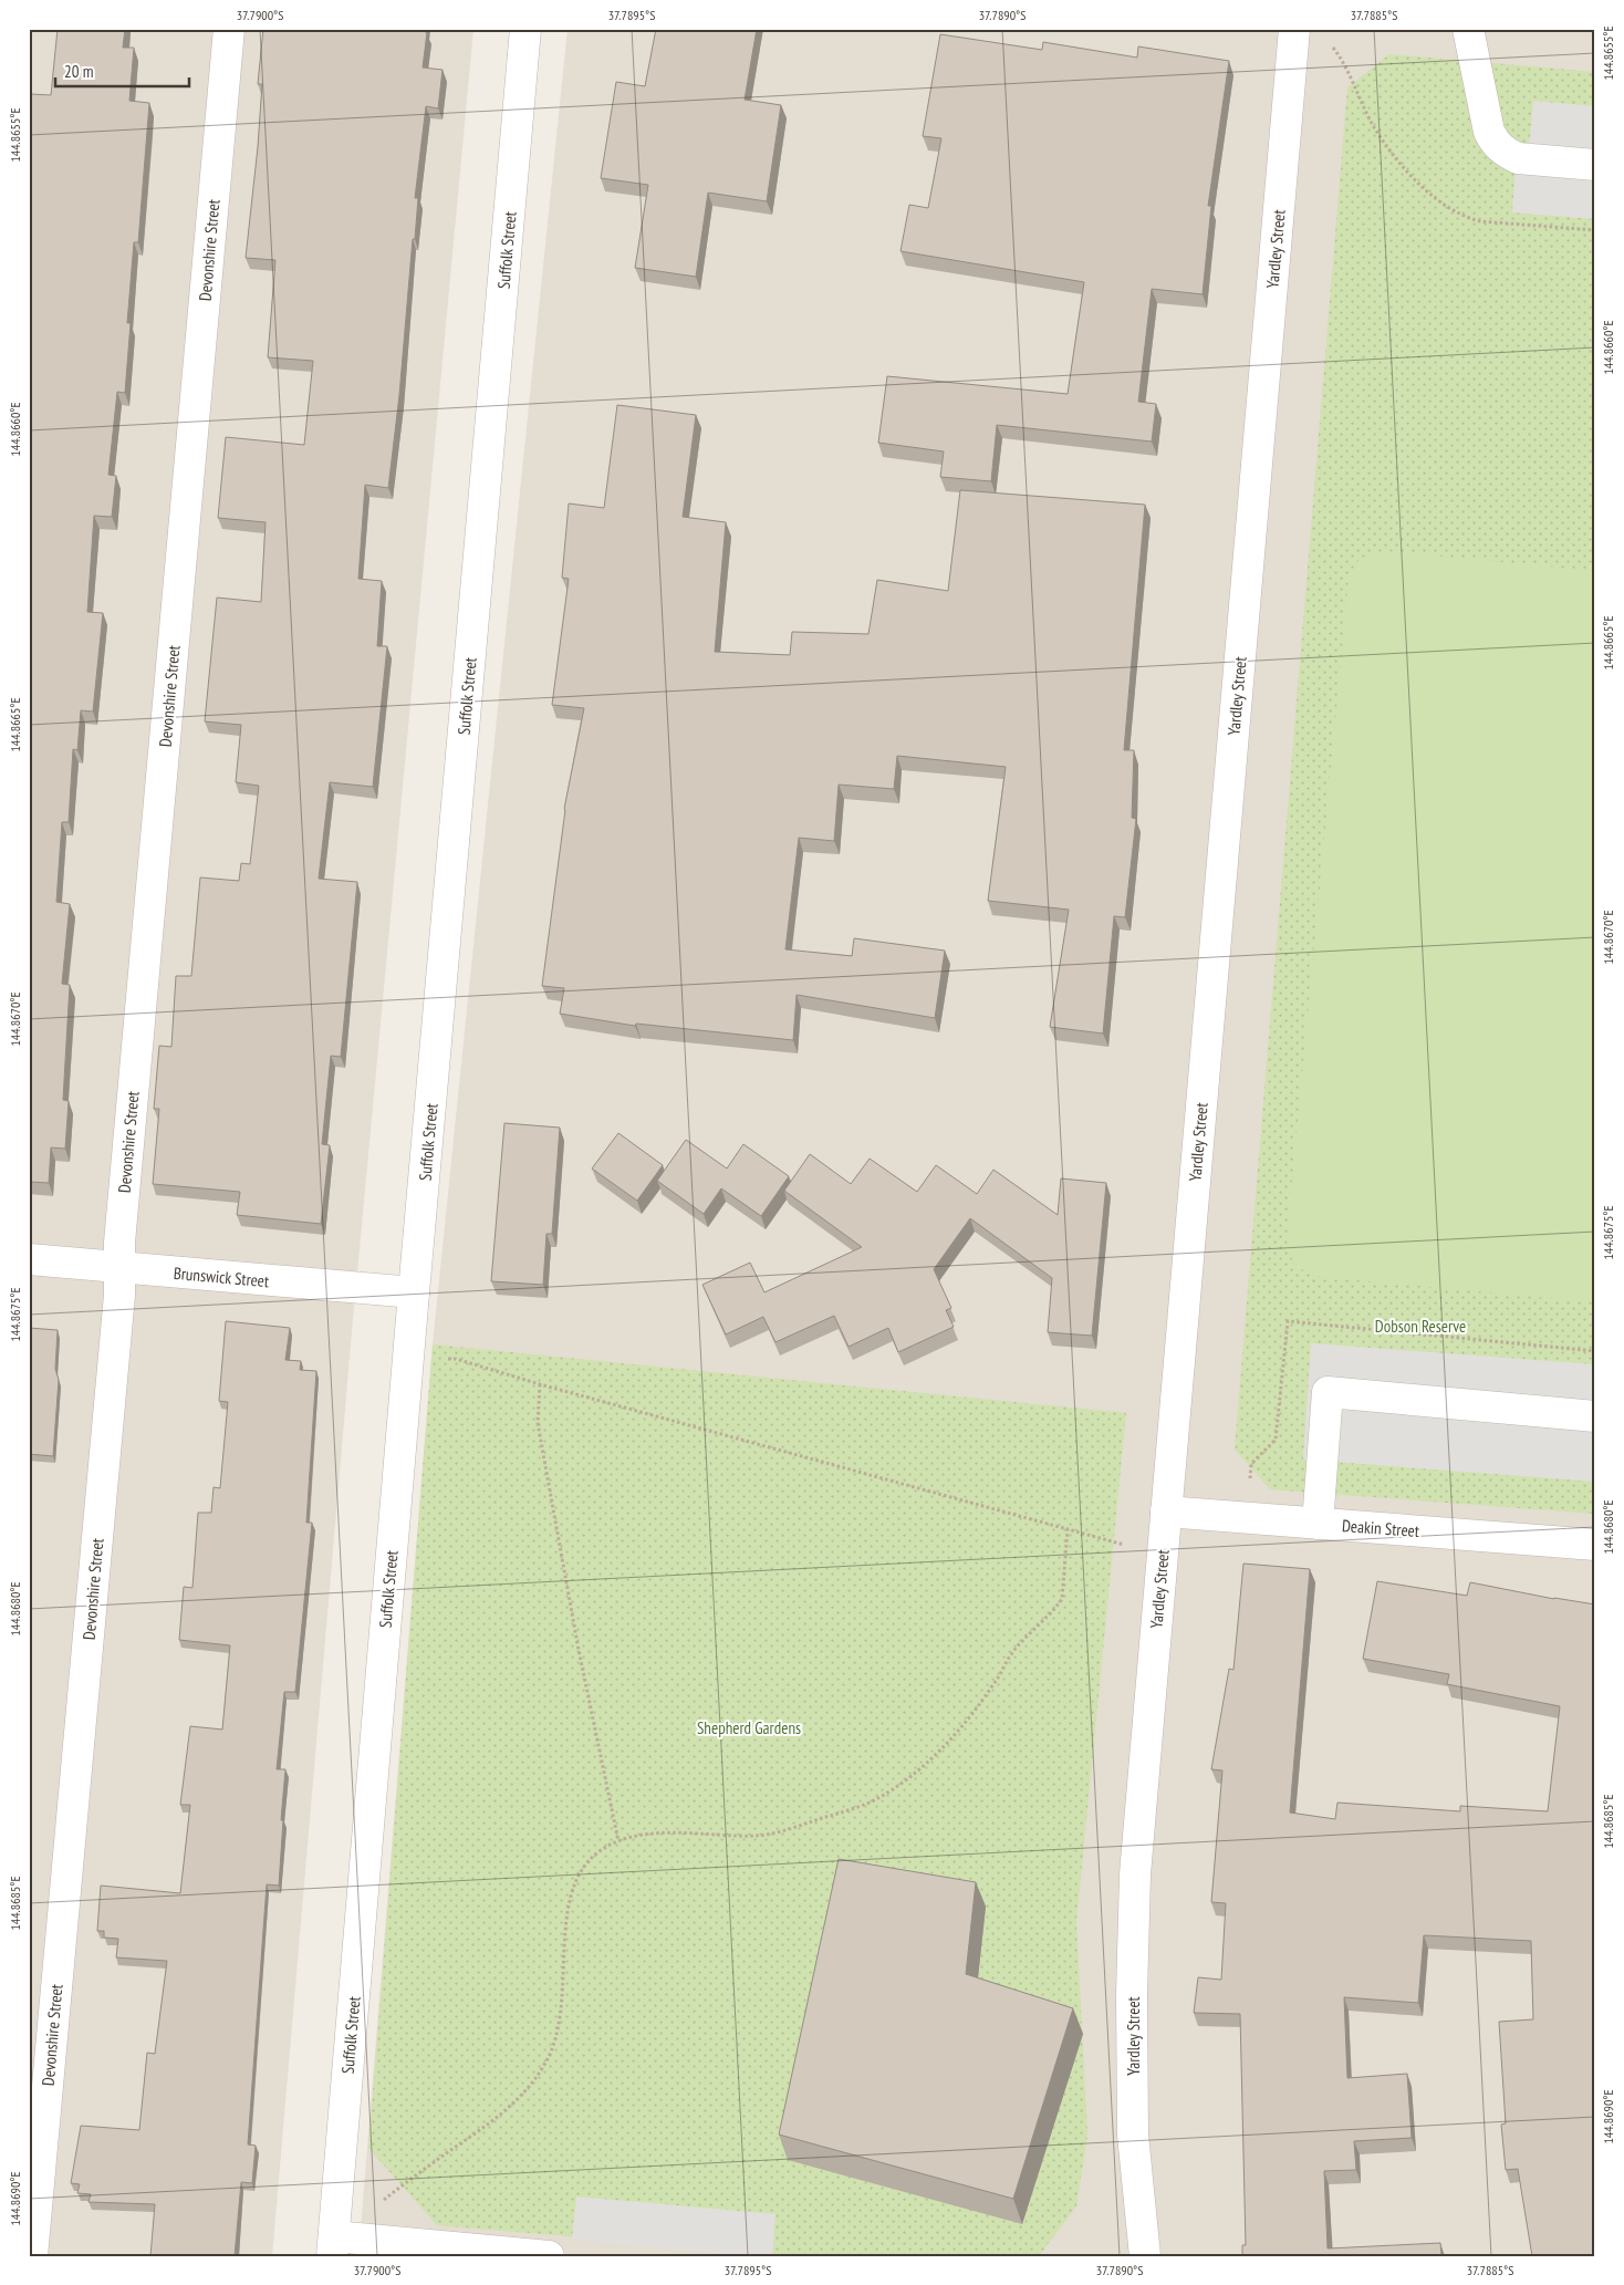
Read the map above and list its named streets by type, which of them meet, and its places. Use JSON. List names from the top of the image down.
{
  "streets": {
    "street": [
      "Yardley Street",
      "Devonshire Street",
      "Suffolk Street",
      "Brunswick Street",
      "Deakin Street"
    ]
  },
  "crossings": [
    ["Yardley Street", "Deakin Street"],
    ["Devonshire Street", "Brunswick Street"],
    ["Suffolk Street", "Brunswick Street"]
  ],
  "parks": ["Dobson Reserve", "Shepherd Gardens"],
  "scale_bar": "20 m",
  "coordinates": [
    "37.7900°S",
    "37.7895°S",
    "37.7890°S",
    "37.7885°S",
    "144.8655°E",
    "144.8660°E",
    "144.8665°E",
    "144.8670°E",
    "144.8675°E",
    "144.8680°E",
    "144.8685°E",
    "144.8690°E"
  ]
}
